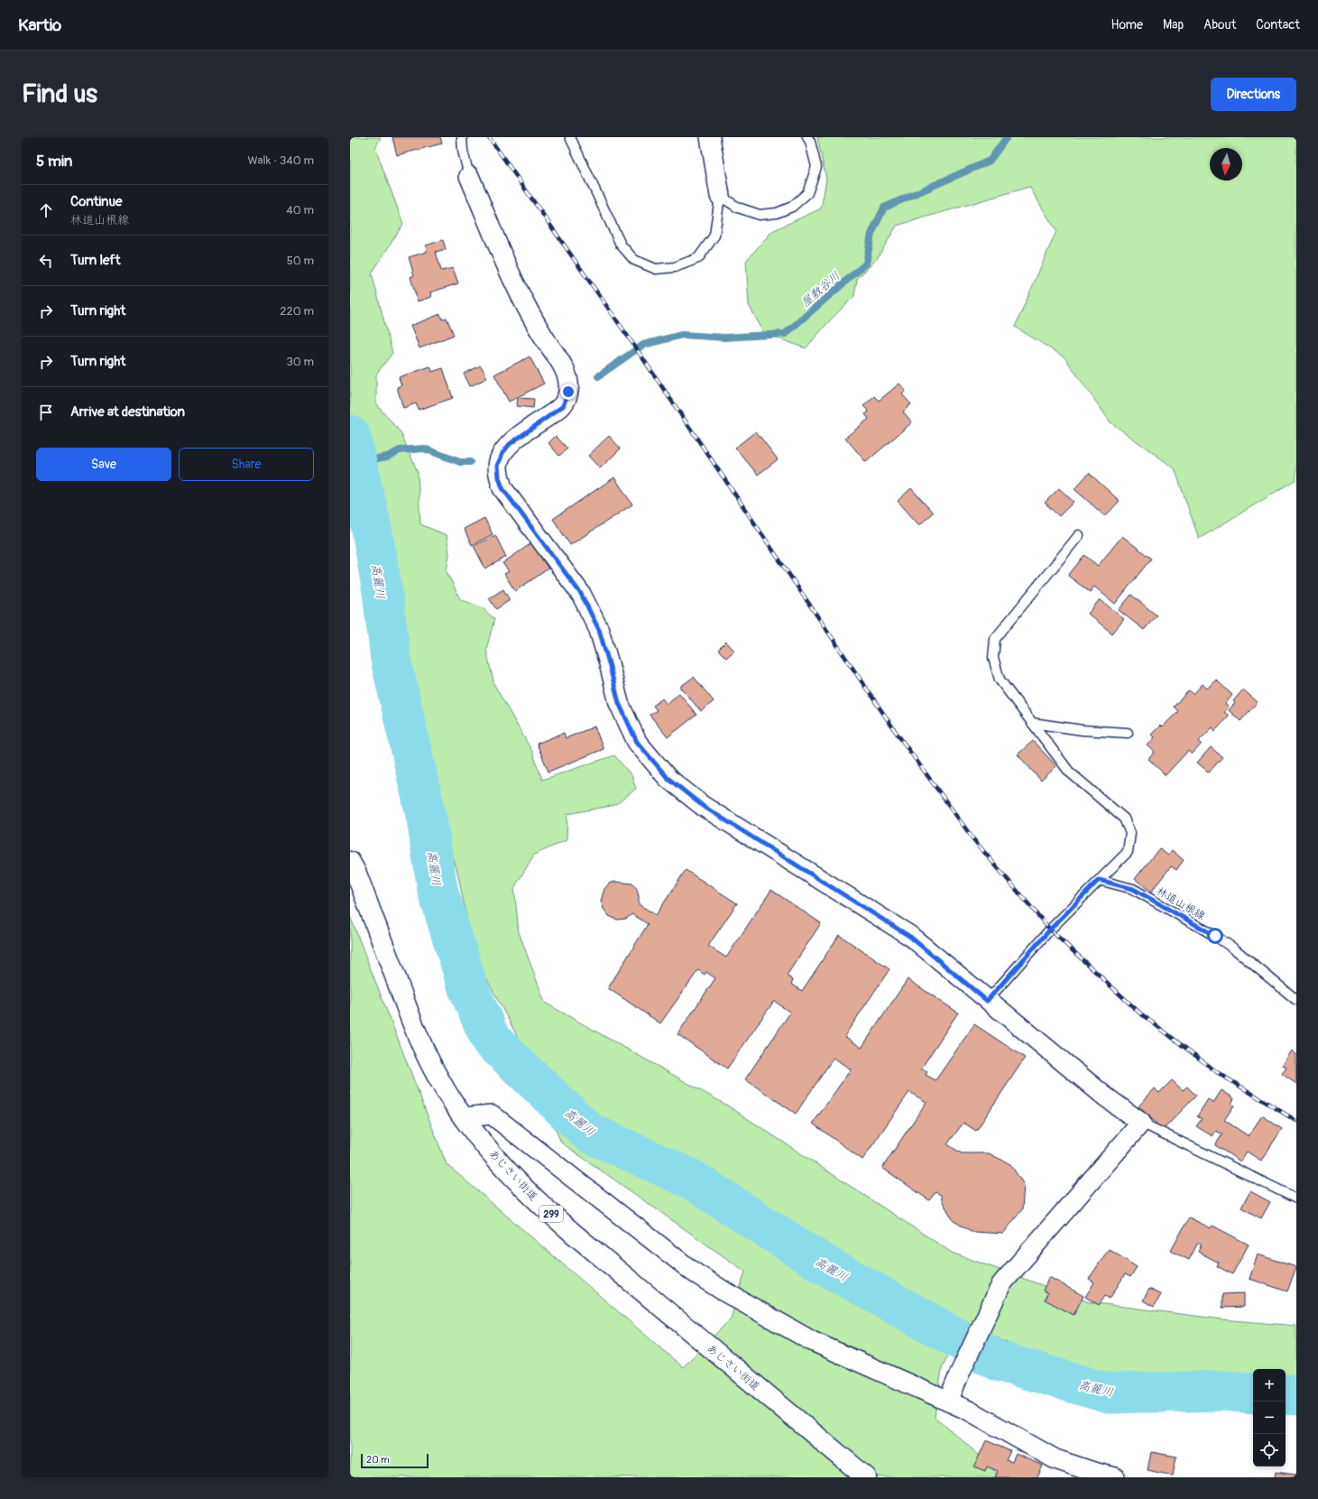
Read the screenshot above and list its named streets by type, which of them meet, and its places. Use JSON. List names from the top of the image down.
{
  "streets": {
    "highway": ["あじさい街道", "299"],
    "lane": ["林道山根線"]
  },
  "water": ["屋敷谷川", "高麗川"],
  "scale_bar": "20 m",
  "north": "bottom",
  "page": {
    "header": "Kartio",
    "nav": [
      "Home",
      "Map",
      "About",
      "Contact"
    ],
    "buttons": [
      "Directions",
      ["Save", "Share"]
    ],
    "title": "Find us",
    "heading": ["5 min", "Walk · 340 m"],
    "list": [
      ["Continue", "林道山根線", "40 m"],
      ["Turn left", "50 m"],
      ["Turn right", "220 m"],
      ["Turn right", "30 m"],
      "Arrive at destination"
    ],
    "map_buttons": ["+", "−"],
    "scale": "20 m"
  }
}
